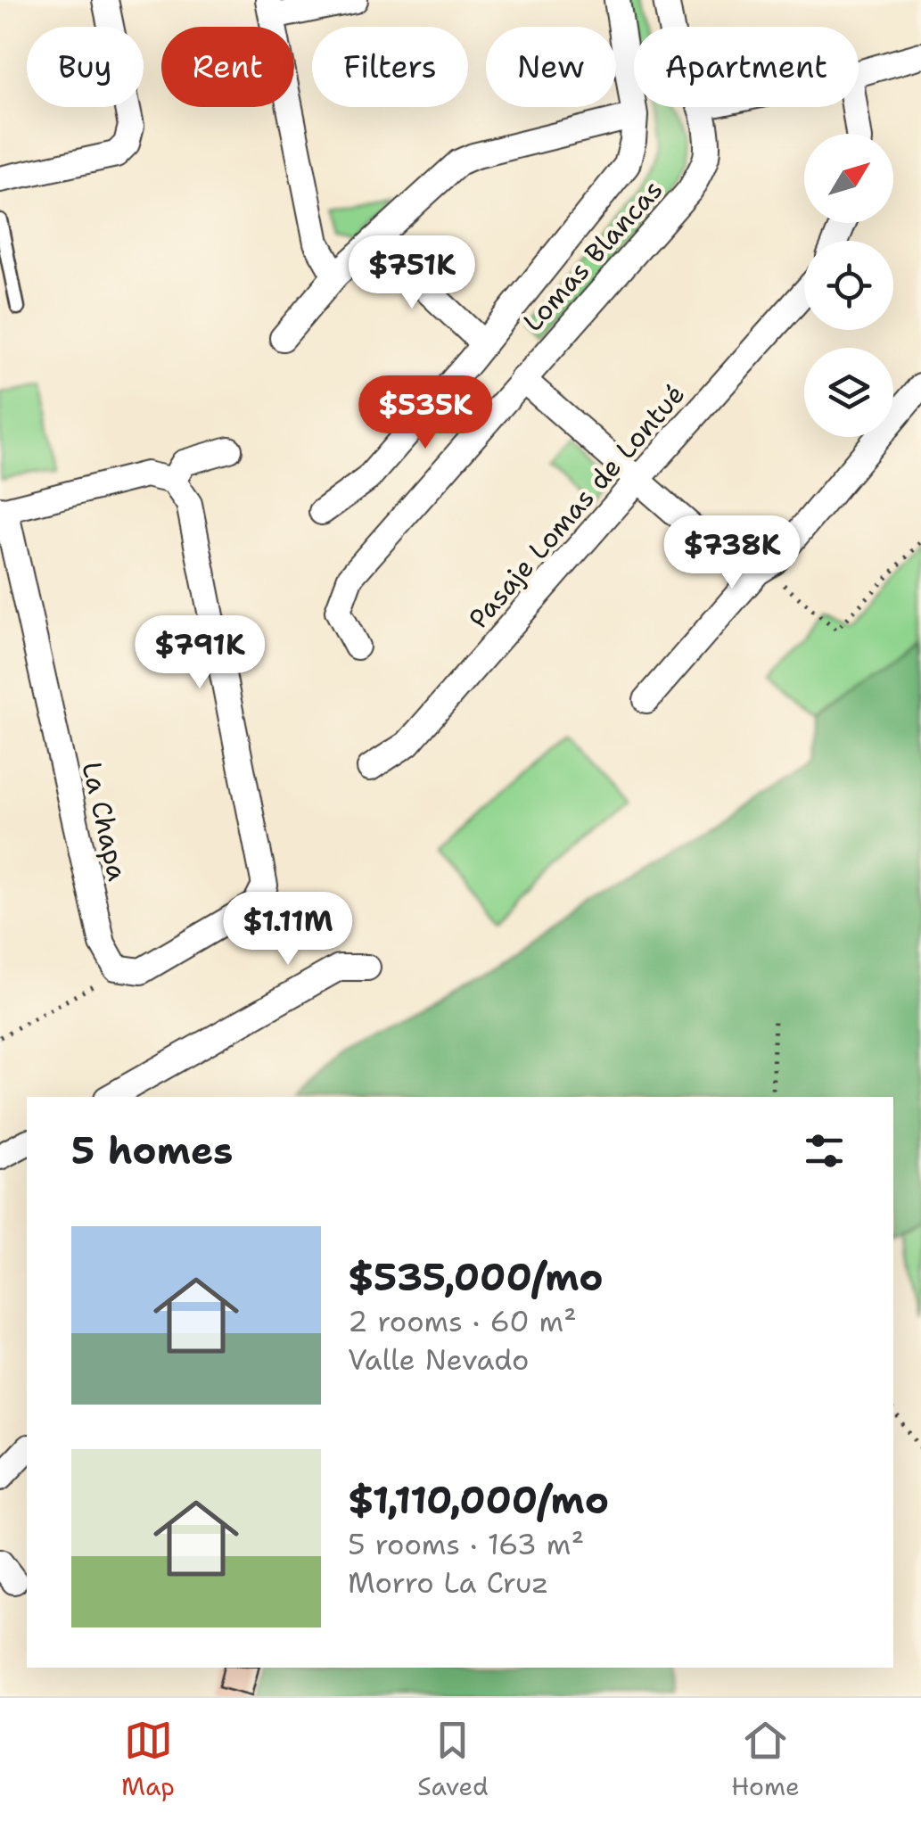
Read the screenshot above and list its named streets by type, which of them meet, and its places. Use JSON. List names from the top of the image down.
{
  "streets": {
    "street": ["Lomas Blancas", "Pasaje Lomas de Lontué", "La Chapa"]
  },
  "north": "top right",
  "page": {
    "chip": [
      "Buy",
      "Rent",
      "Filters",
      "New",
      "Apartment"
    ],
    "price": [
      "$751K",
      "$535K",
      "$738K",
      "$791K",
      "$1.11M"
    ],
    "heading": "5 homes",
    "list": [
      {
        "name": "$535,000/mo",
        "note": "2 rooms · 60 m² · Valle Nevado"
      },
      {
        "name": "$1,110,000/mo",
        "note": "5 rooms · 163 m² · Morro La Cruz"
      }
    ],
    "tabs": ["Map", "Saved", "Home"]
  }
}
